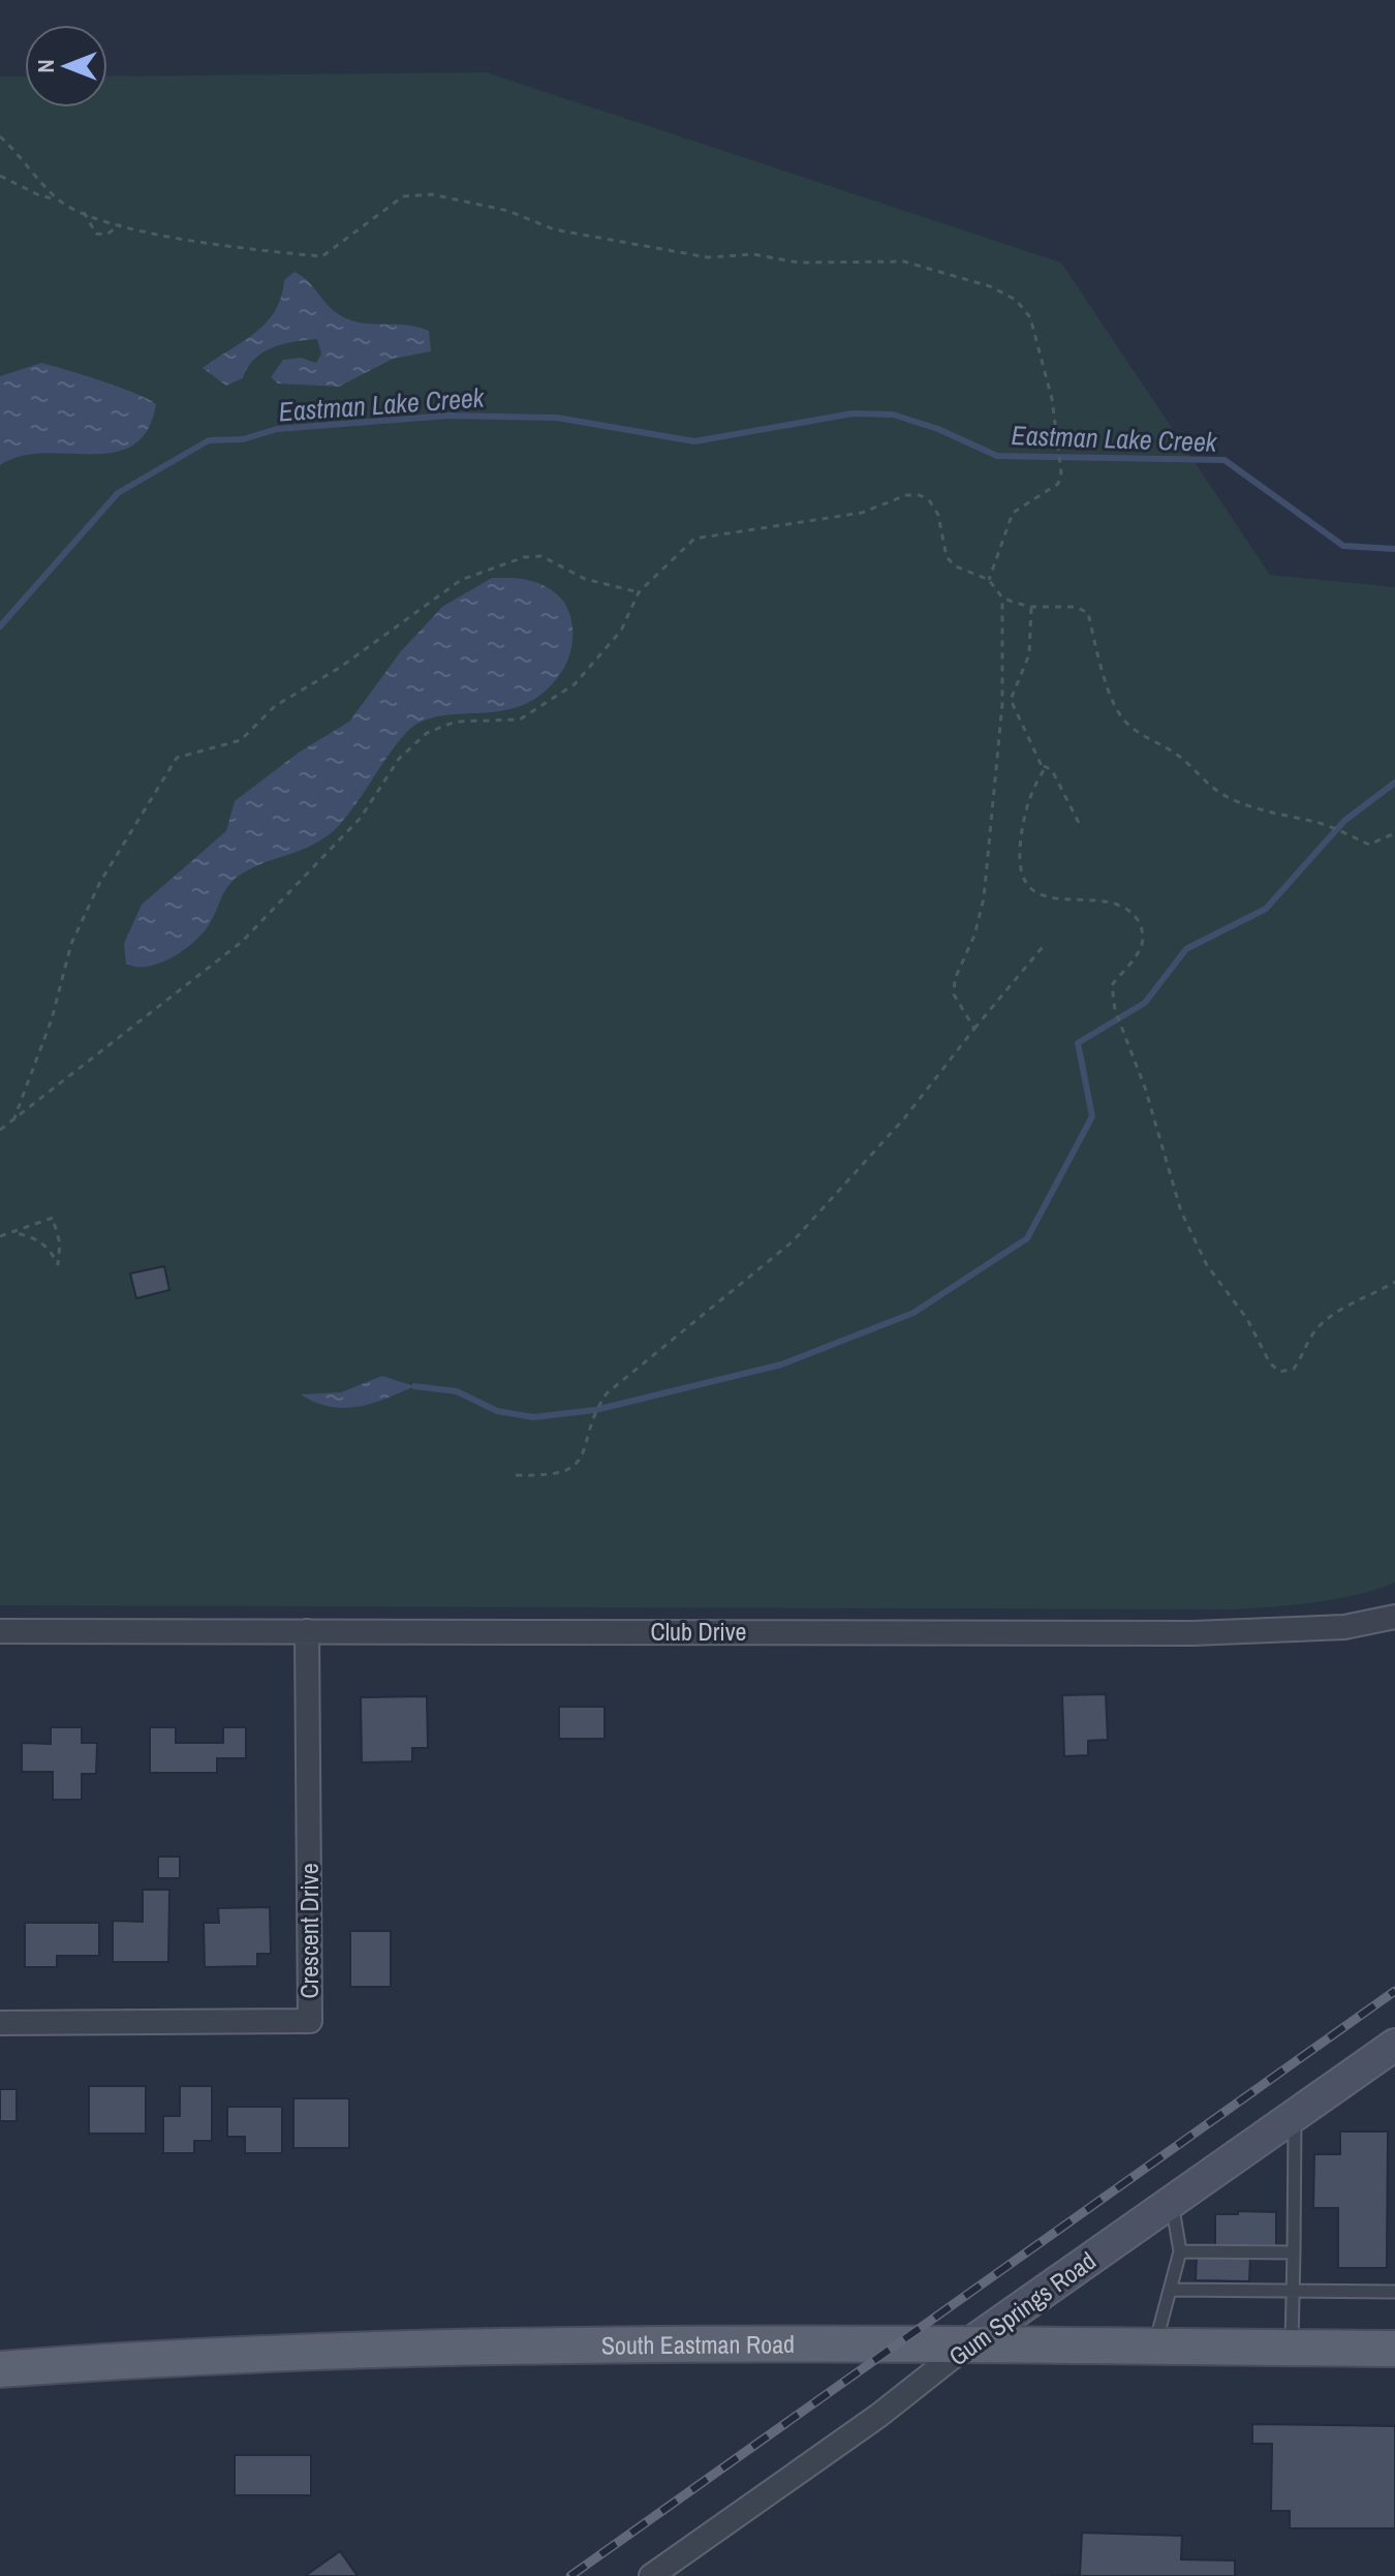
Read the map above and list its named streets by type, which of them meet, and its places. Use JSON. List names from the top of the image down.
{
  "streets": {
    "main road": ["South Eastman Road"],
    "street": ["Club Drive", "Crescent Drive", "Gum Springs Road"]
  },
  "crossings": [
    ["Club Drive", "Crescent Drive"],
    ["Gum Springs Road", "South Eastman Road"]
  ],
  "water": ["Eastman Lake Creek"],
  "north": "left"
}
